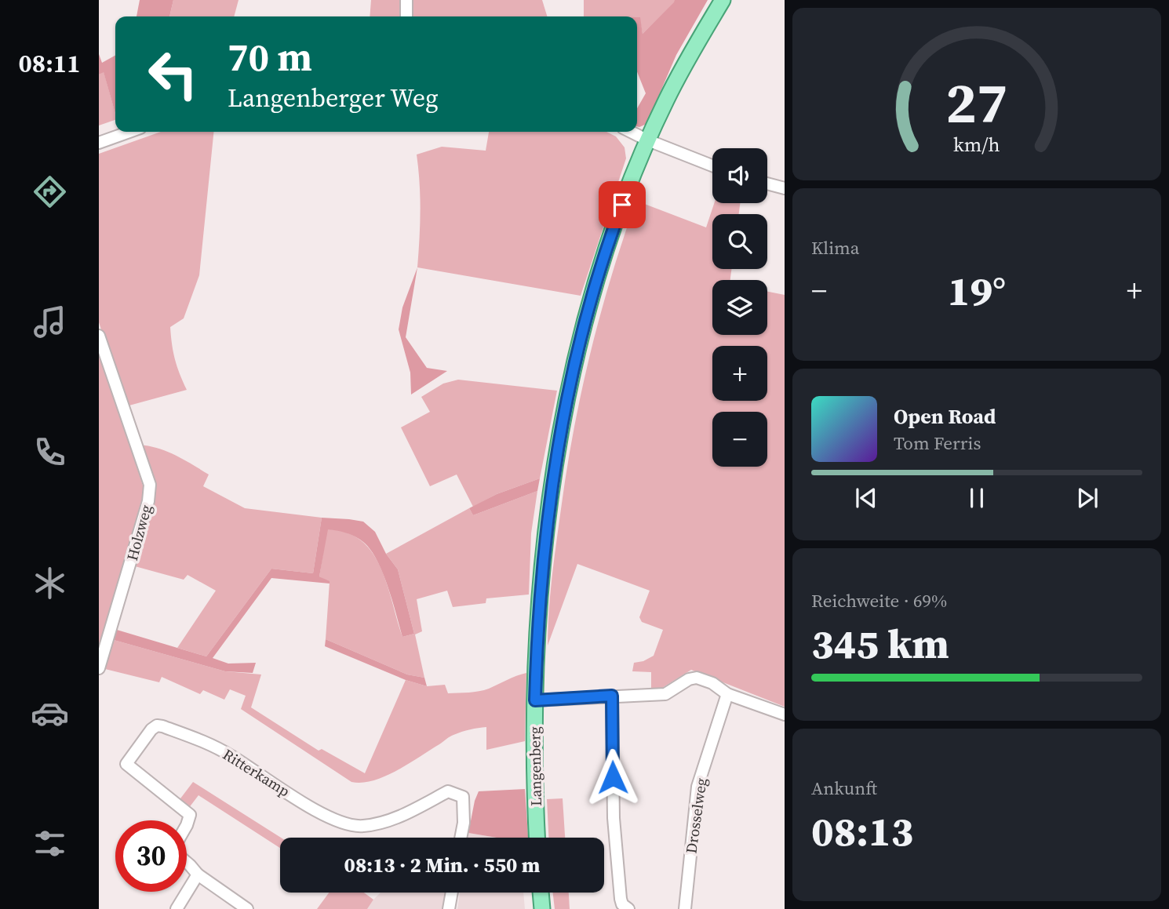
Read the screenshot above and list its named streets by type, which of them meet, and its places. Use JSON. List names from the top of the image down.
{
  "streets": {
    "main road": ["Langenberg"],
    "street": ["Holzweg", "Ritterkamp", "Drosselweg"]
  },
  "page": {
    "tabs": "08:11",
    "turn": ["70 m", "Langenberger Weg"],
    "map_buttons": ["+", "−"],
    "tile": [
      "Klima",
      ["Reichweite · 69%", "345 km"],
      ["Ankunft", "08:13"]
    ],
    "heat": ["−", "19°", "+"],
    "song": ["Open Road", "Tom Ferris"],
    "limit": "30",
    "trip": "08:13 · 2 Min. · 550 m",
    "gauge": ["27", "km/h"]
  }
}
